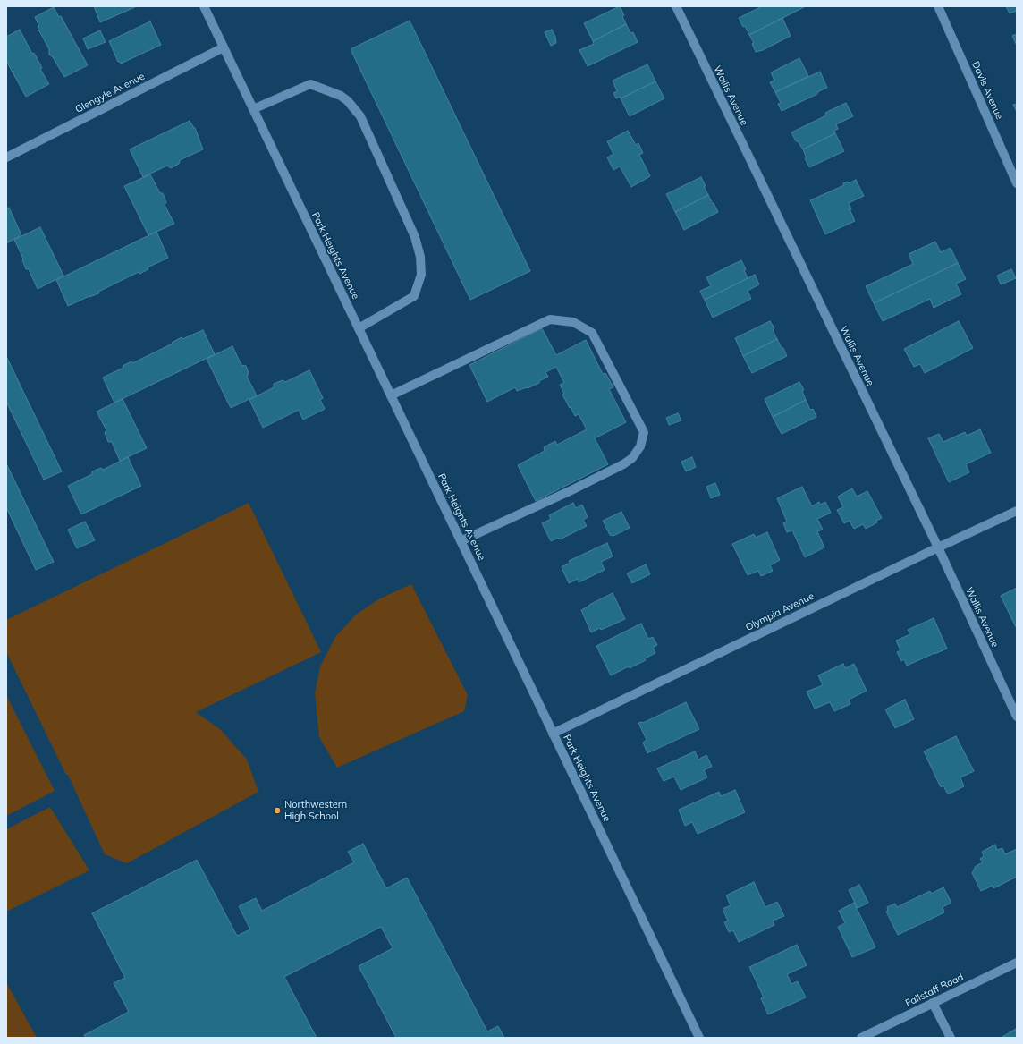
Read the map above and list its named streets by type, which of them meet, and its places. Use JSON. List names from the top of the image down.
{
  "streets": {
    "street": [
      "Davis Avenue",
      "Glengyle Avenue",
      "Wallis Avenue",
      "Park Heights Avenue",
      "Olympia Avenue",
      "Fallstaff Road"
    ]
  },
  "crossings": [
    ["Glengyle Avenue", "Park Heights Avenue"],
    ["Wallis Avenue", "Olympia Avenue"],
    ["Park Heights Avenue", "Olympia Avenue"]
  ],
  "places": ["Northwestern High School"]
}
